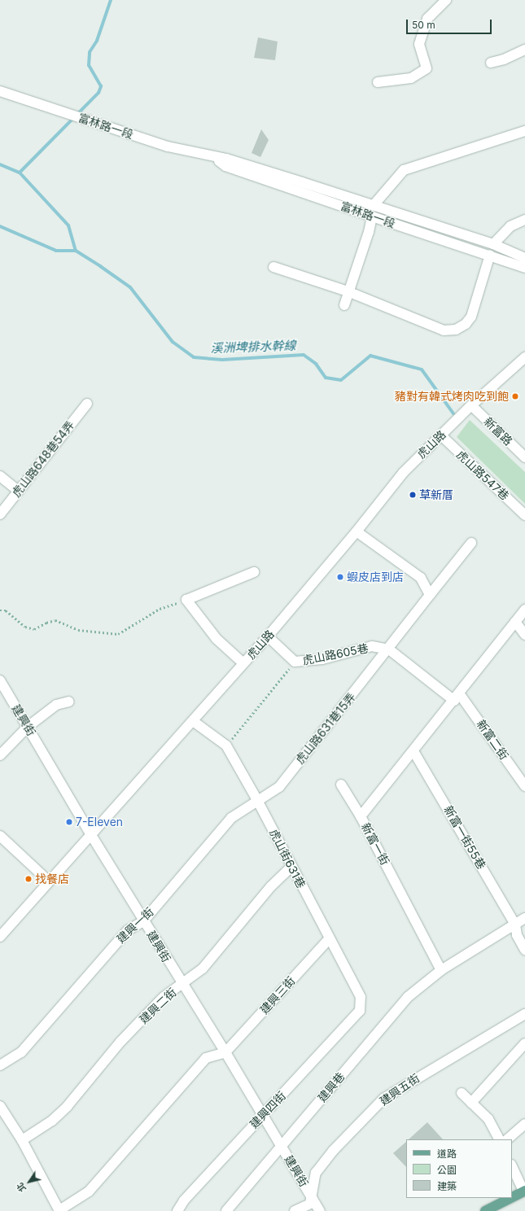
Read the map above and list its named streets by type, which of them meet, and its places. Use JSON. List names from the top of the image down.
{
  "streets": {
    "street": [
      "富林路一段",
      "新富路",
      "虎山路",
      "虎山路648巷54弄",
      "虎山路547巷",
      "虎山路605巷",
      "建興街",
      "虎山路631巷15弄",
      "新富二街",
      "新富一街55巷",
      "新富一街",
      "虎山街631巷",
      "建興一街",
      "建興三街",
      "建興二街",
      "建興巷",
      "建興五街",
      "建興四街"
    ]
  },
  "crossings": [
    ["新富路", "虎山路"],
    ["虎山路", "虎山路547巷"],
    ["虎山路", "虎山路605巷"],
    ["虎山路", "建興街"],
    ["虎山路", "虎山街631巷"],
    ["虎山路605巷", "虎山路631巷15弄"],
    ["虎山路605巷", "新富二街"],
    ["虎山路605巷", "新富一街"],
    ["建興街", "建興一街"],
    ["建興街", "建興三街"],
    ["建興街", "建興二街"],
    ["建興街", "建興巷"],
    ["建興街", "建興五街"],
    ["建興街", "建興四街"],
    ["虎山路631巷15弄", "虎山街631巷"],
    ["虎山路631巷15弄", "建興一街"],
    ["新富二街", "新富一街"],
    ["新富一街55巷", "新富一街"],
    ["新富一街", "建興巷"],
    ["虎山街631巷", "建興一街"],
    ["虎山街631巷", "建興三街"],
    ["虎山街631巷", "建興二街"],
    ["虎山街631巷", "建興四街"]
  ],
  "water": ["溪洲埤排水幹線"],
  "places": [
    "豬對有韓式烤肉吃到飽",
    "草新厝",
    "蝦皮店到店",
    "7-Eleven",
    "找餐店"
  ],
  "legend": ["道路", "公園", "建築"],
  "scale_bar": "50 m",
  "north": "bottom left"
}
